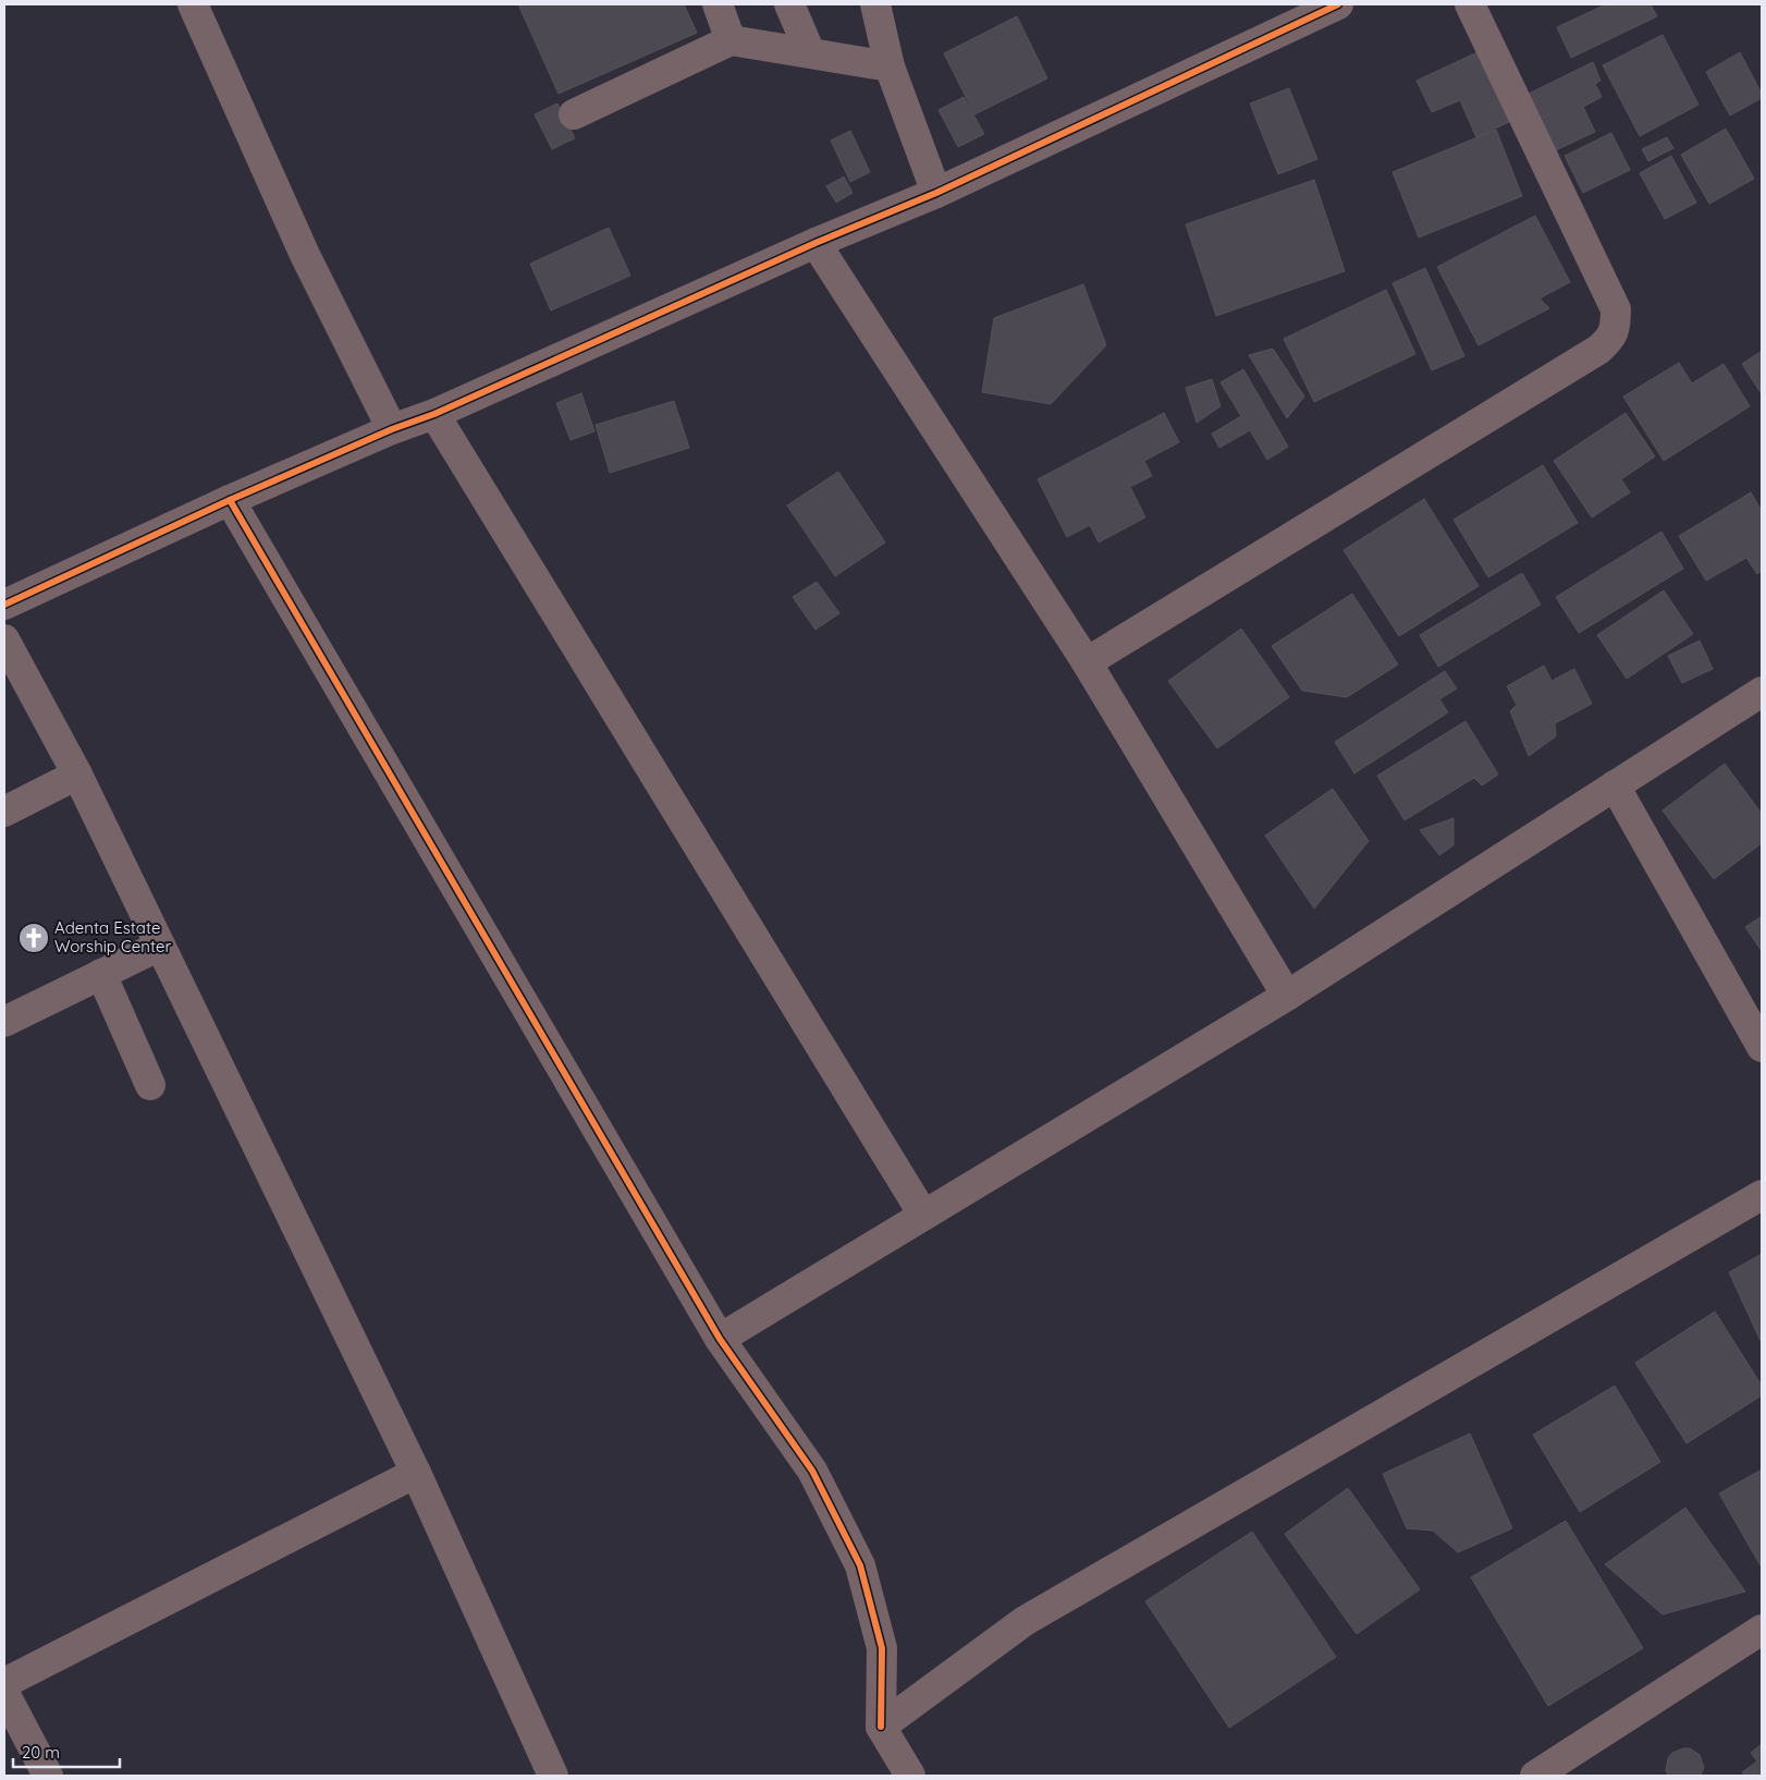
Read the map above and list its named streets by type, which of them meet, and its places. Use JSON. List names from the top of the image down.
{
  "places": {
    "church": ["Adenta Estate Worship Center"]
  },
  "scale_bar": "20 m"
}
